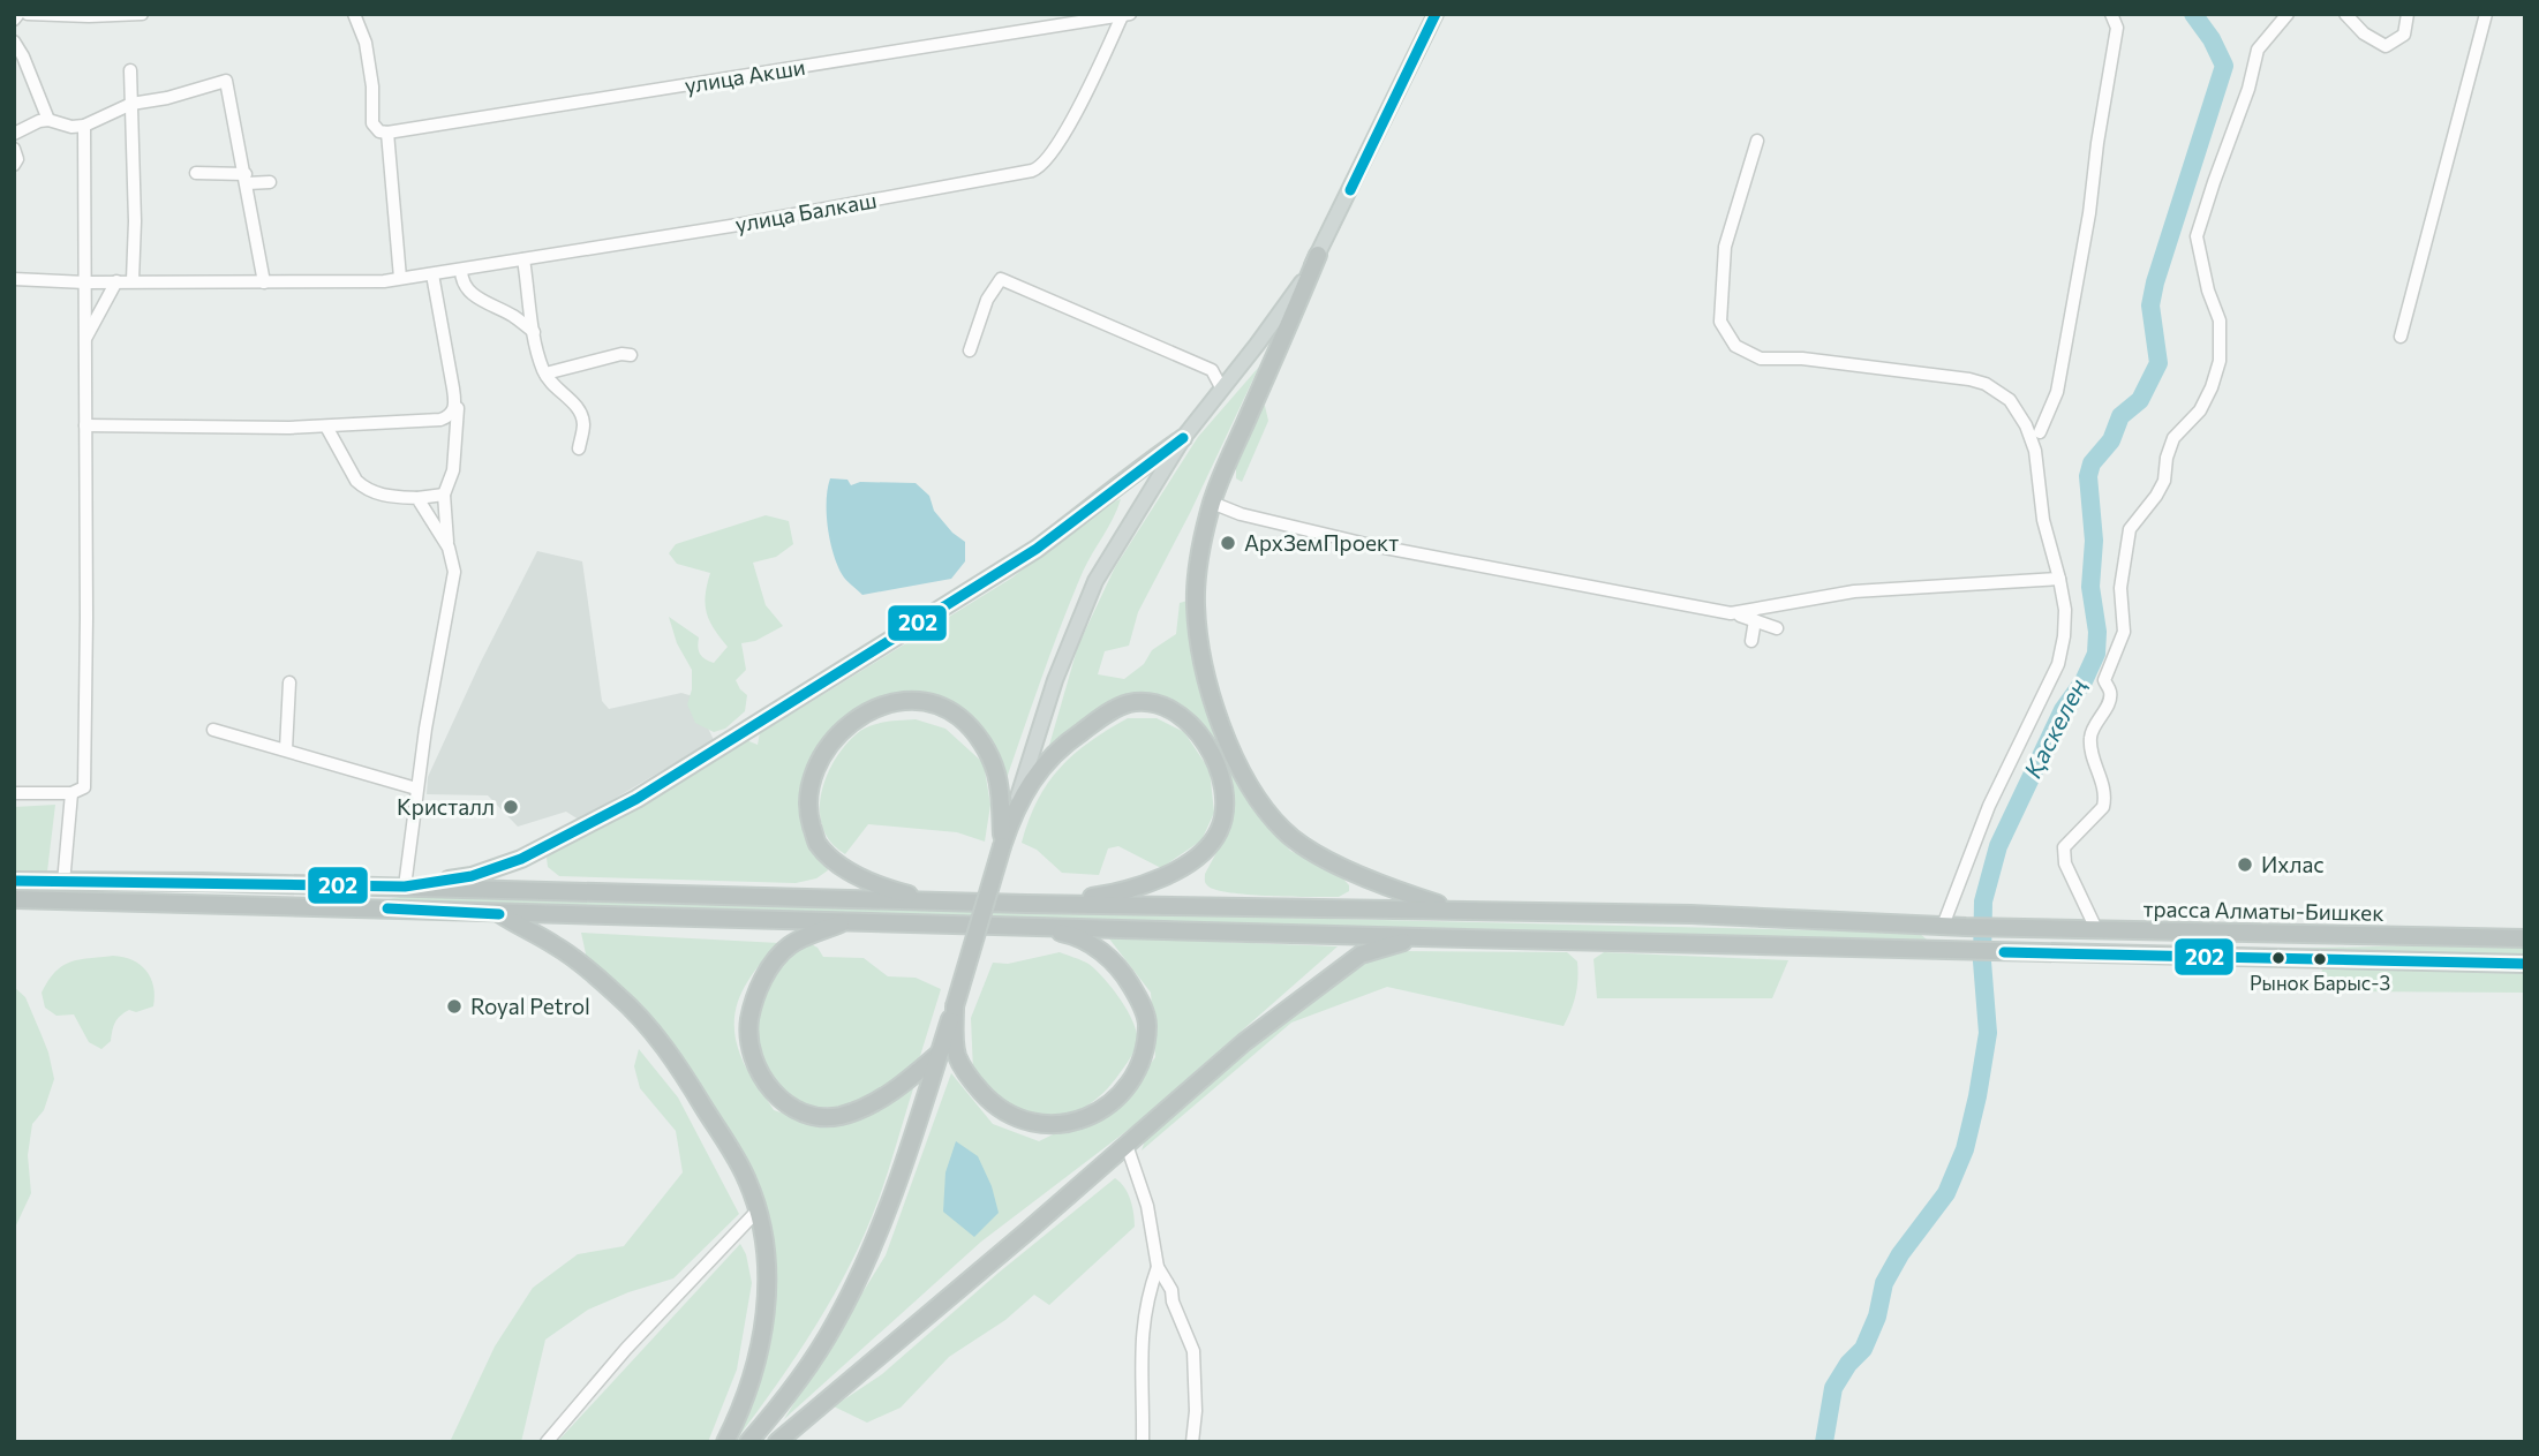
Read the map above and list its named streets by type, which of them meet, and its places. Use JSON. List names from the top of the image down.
{
  "streets": {
    "highway": ["трасса Алматы-Бишкек"],
    "street": ["улица Акши", "улица Балкаш"]
  },
  "crossings": [
    ["улица Акши", "улица Балкаш"]
  ],
  "water": ["Қаскелең"],
  "places": [
    "АрхЗемПроект",
    "Кристалл",
    "Ихлас",
    "Рынок Барыс-3",
    "Royal Petrol"
  ],
  "lines": ["transit line 202"]
}
